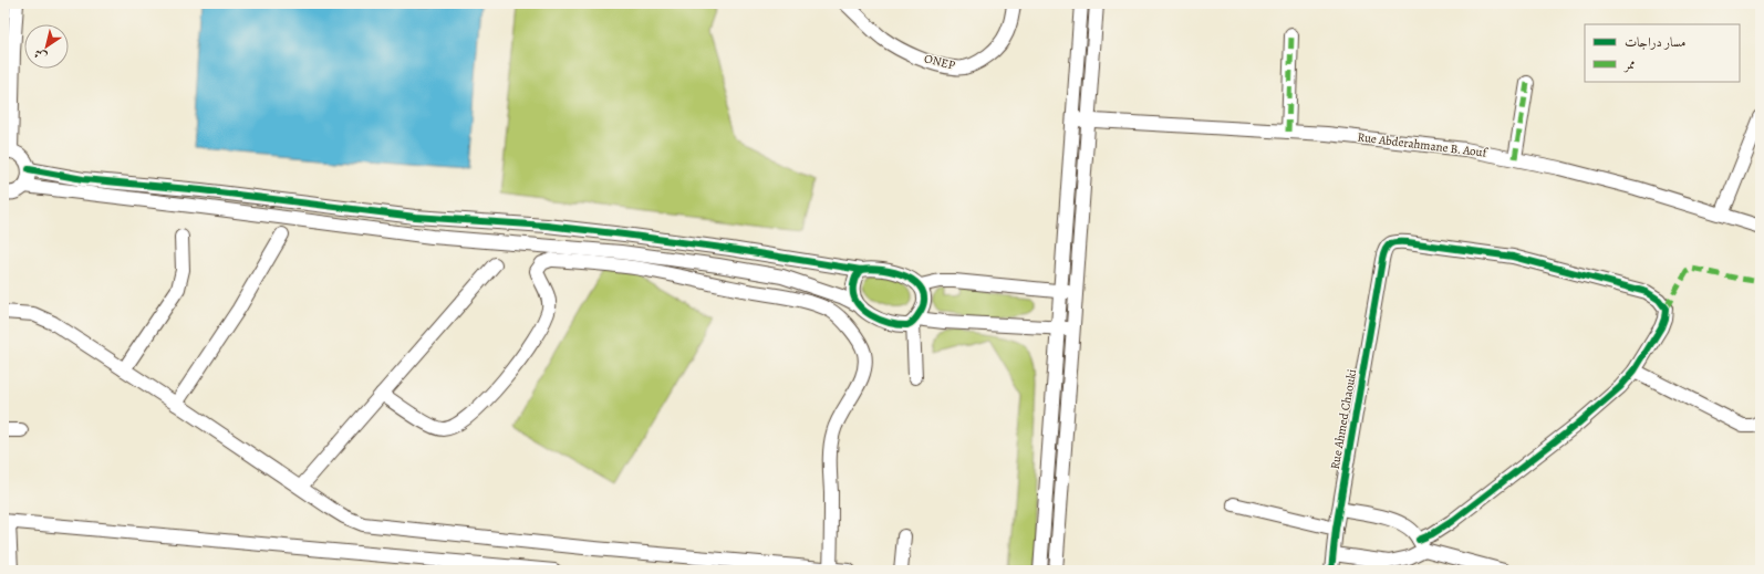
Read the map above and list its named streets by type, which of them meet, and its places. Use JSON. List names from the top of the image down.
{
  "streets": {
    "street": ["ONEP", "Rue Abderahmane B. Aouf", "Rue Ahmed Chaouki"]
  },
  "legend": ["مسار دراجات", "ممر"],
  "north": "bottom left"
}
